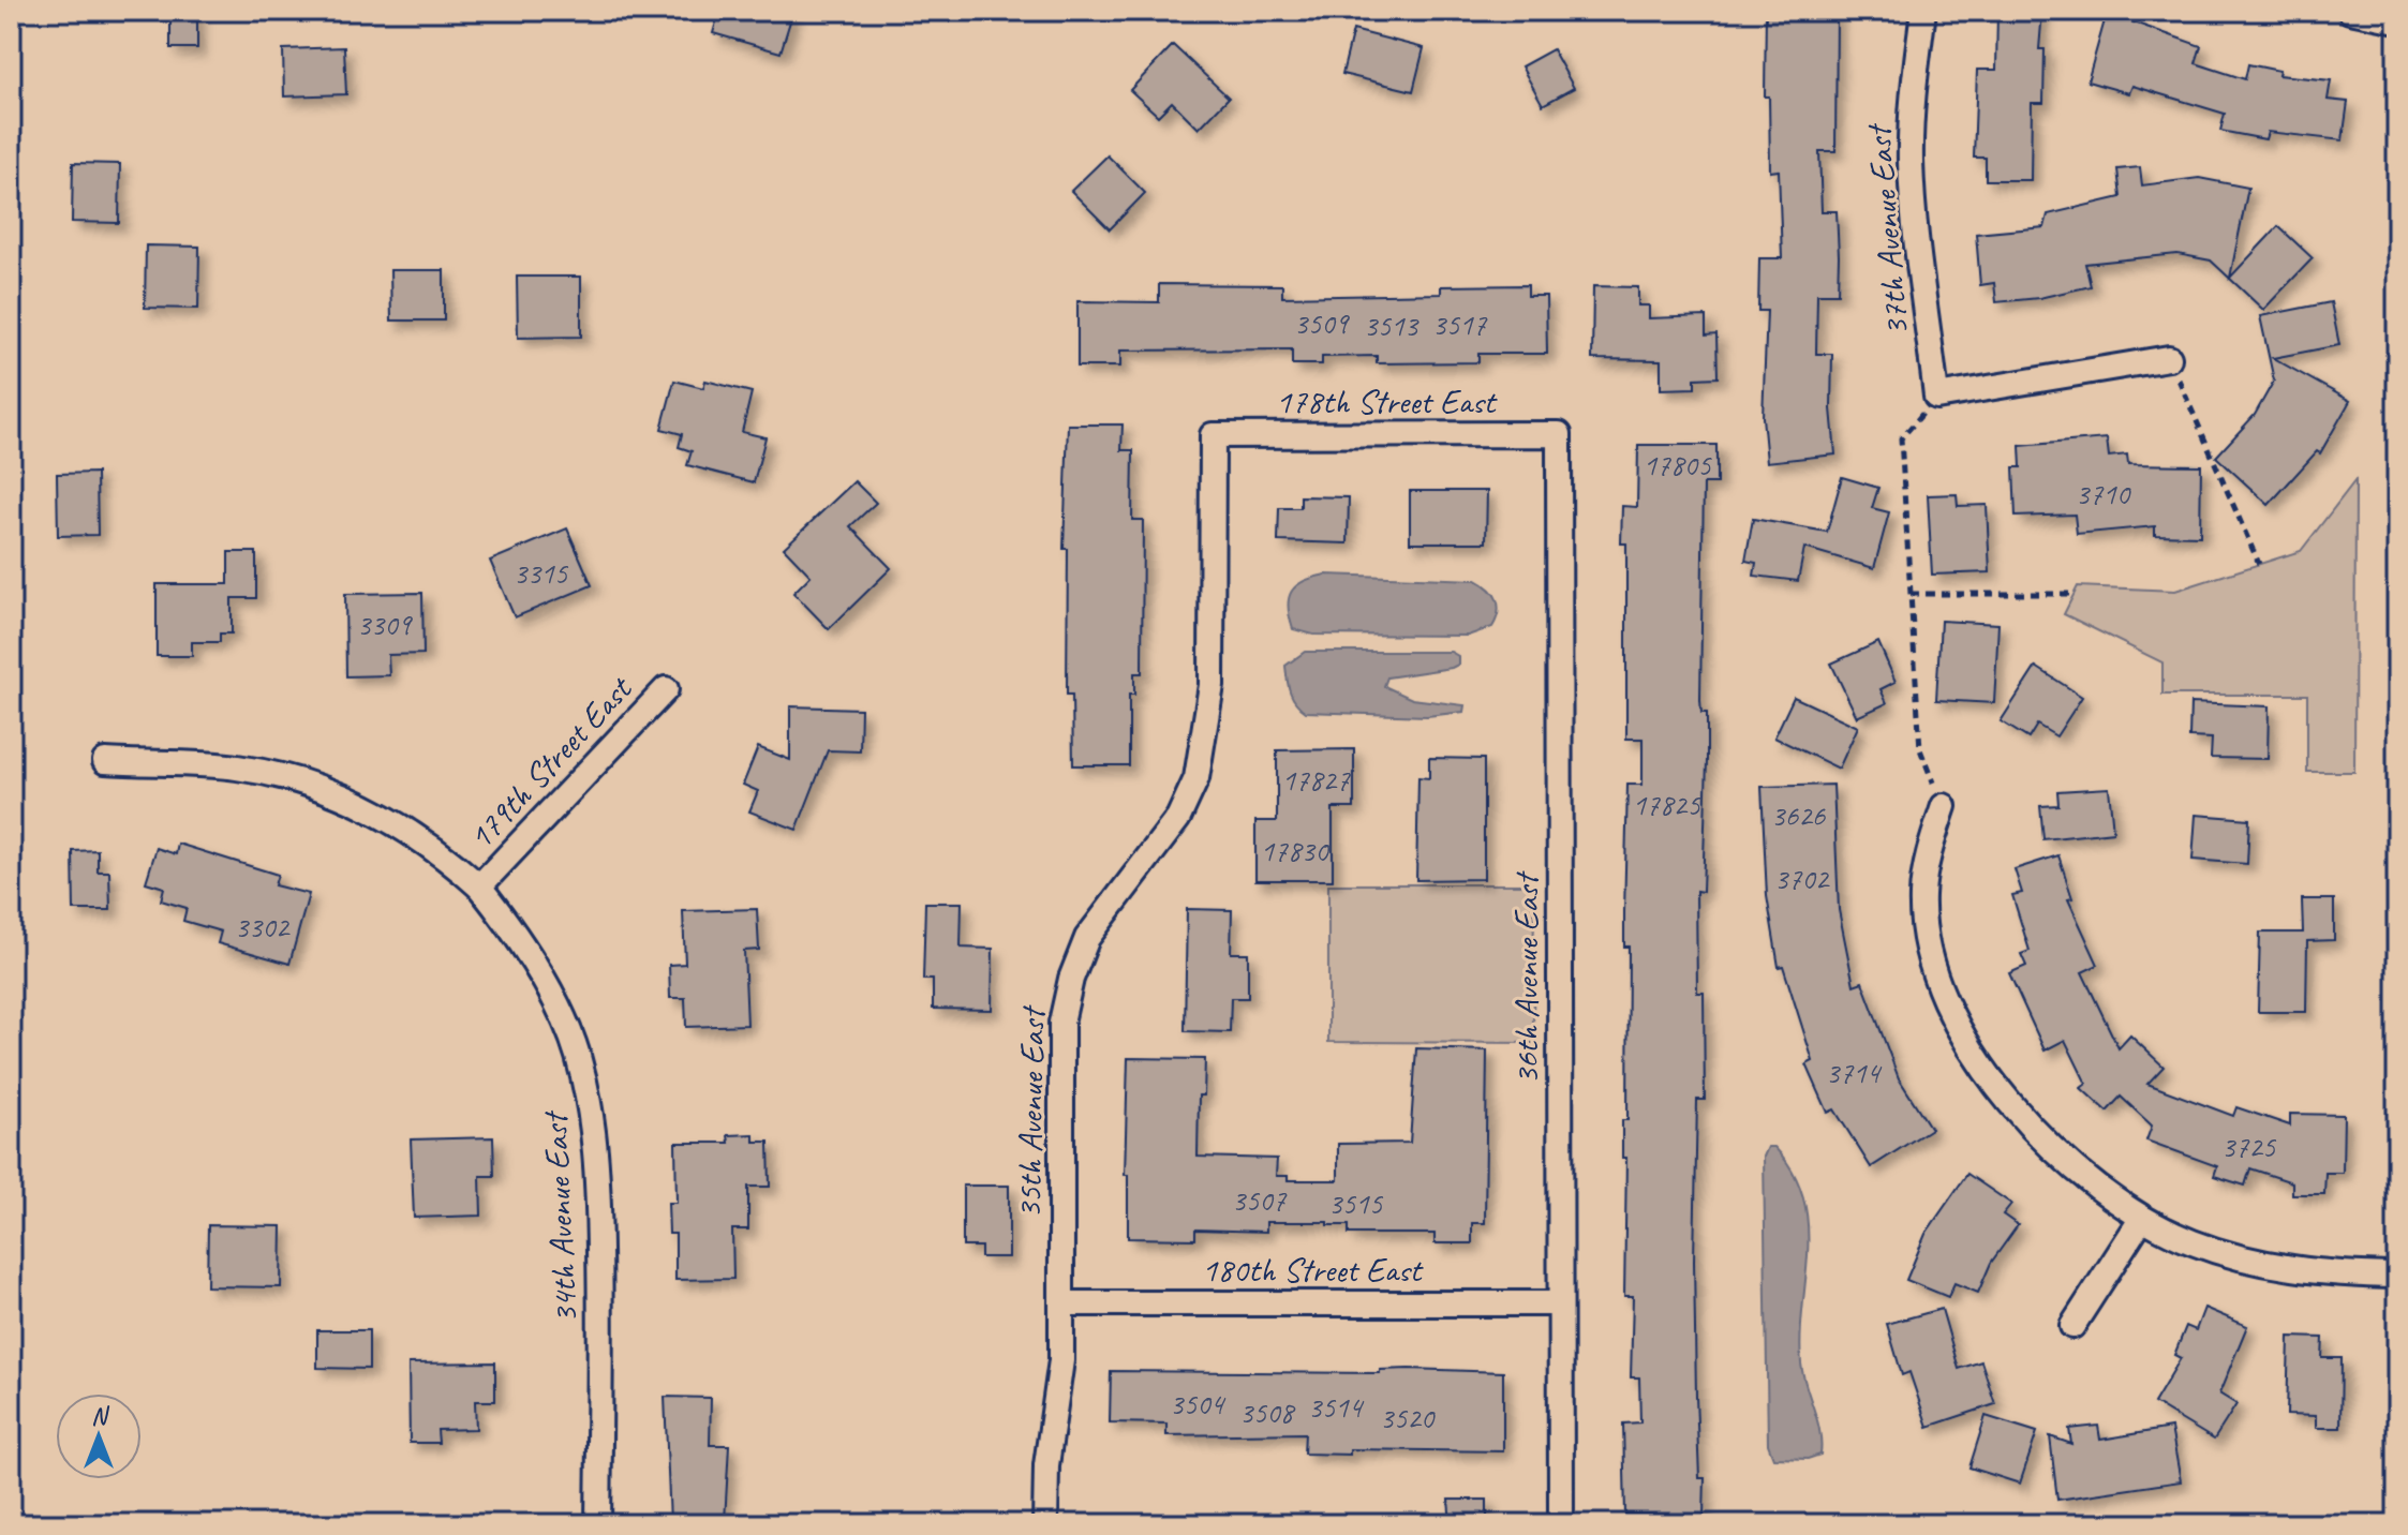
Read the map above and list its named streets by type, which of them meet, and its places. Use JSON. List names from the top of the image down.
{
  "streets": {
    "street": [
      "37th Avenue East",
      "178th Street East",
      "179th Street East",
      "36th Avenue East",
      "35th Avenue East",
      "34th Avenue East",
      "180th Street East"
    ]
  },
  "crossings": [
    ["178th Street East", "36th Avenue East"],
    ["178th Street East", "35th Avenue East"],
    ["179th Street East", "34th Avenue East"],
    ["36th Avenue East", "180th Street East"],
    ["35th Avenue East", "180th Street East"]
  ],
  "house_numbers": [
    "3509",
    "3517",
    "3513",
    "17805",
    "3710",
    "3315",
    "3309",
    "17827",
    "17825",
    "3626",
    "17830",
    "3702",
    "3302",
    "3714",
    "3725",
    "3507",
    "3515",
    "3504",
    "3514",
    "3508",
    "3520"
  ],
  "north": "top"
}
